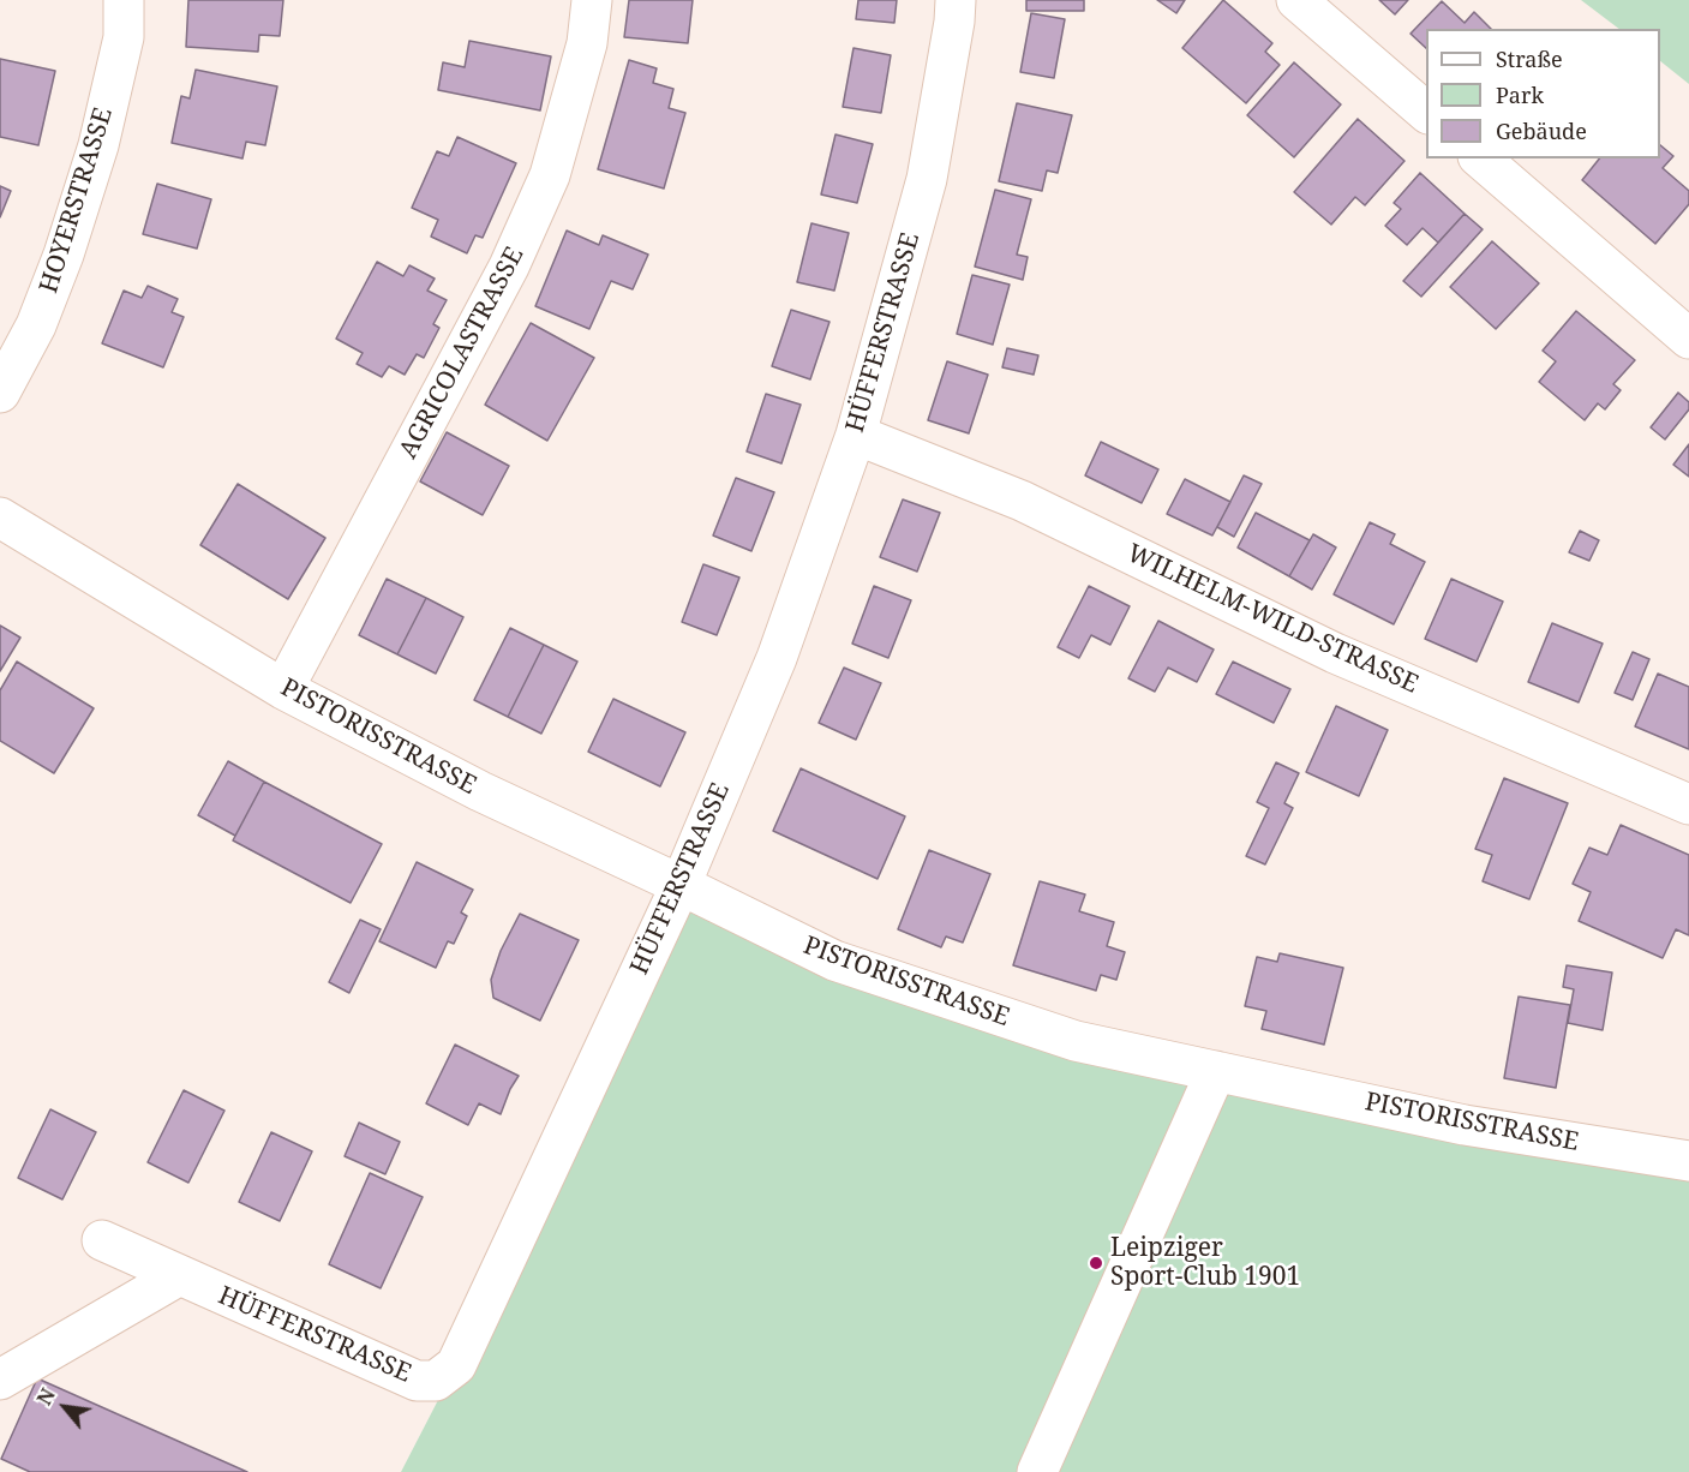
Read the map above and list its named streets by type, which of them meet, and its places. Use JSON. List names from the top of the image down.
{
  "streets": {
    "street": [
      "HOYERSTRASSE",
      "HÜFFERSTRASSE",
      "AGRICOLASTRASSE",
      "WILHELM-WILD-STRASSE",
      "PISTORISSTRASSE"
    ]
  },
  "crossings": [
    ["HÜFFERSTRASSE", "WILHELM-WILD-STRASSE"],
    ["HÜFFERSTRASSE", "PISTORISSTRASSE"],
    ["AGRICOLASTRASSE", "PISTORISSTRASSE"]
  ],
  "places": ["Leipziger Sport-Club 1901"],
  "legend": ["Straße", "Park", "Gebäude"],
  "north": "top left"
}
